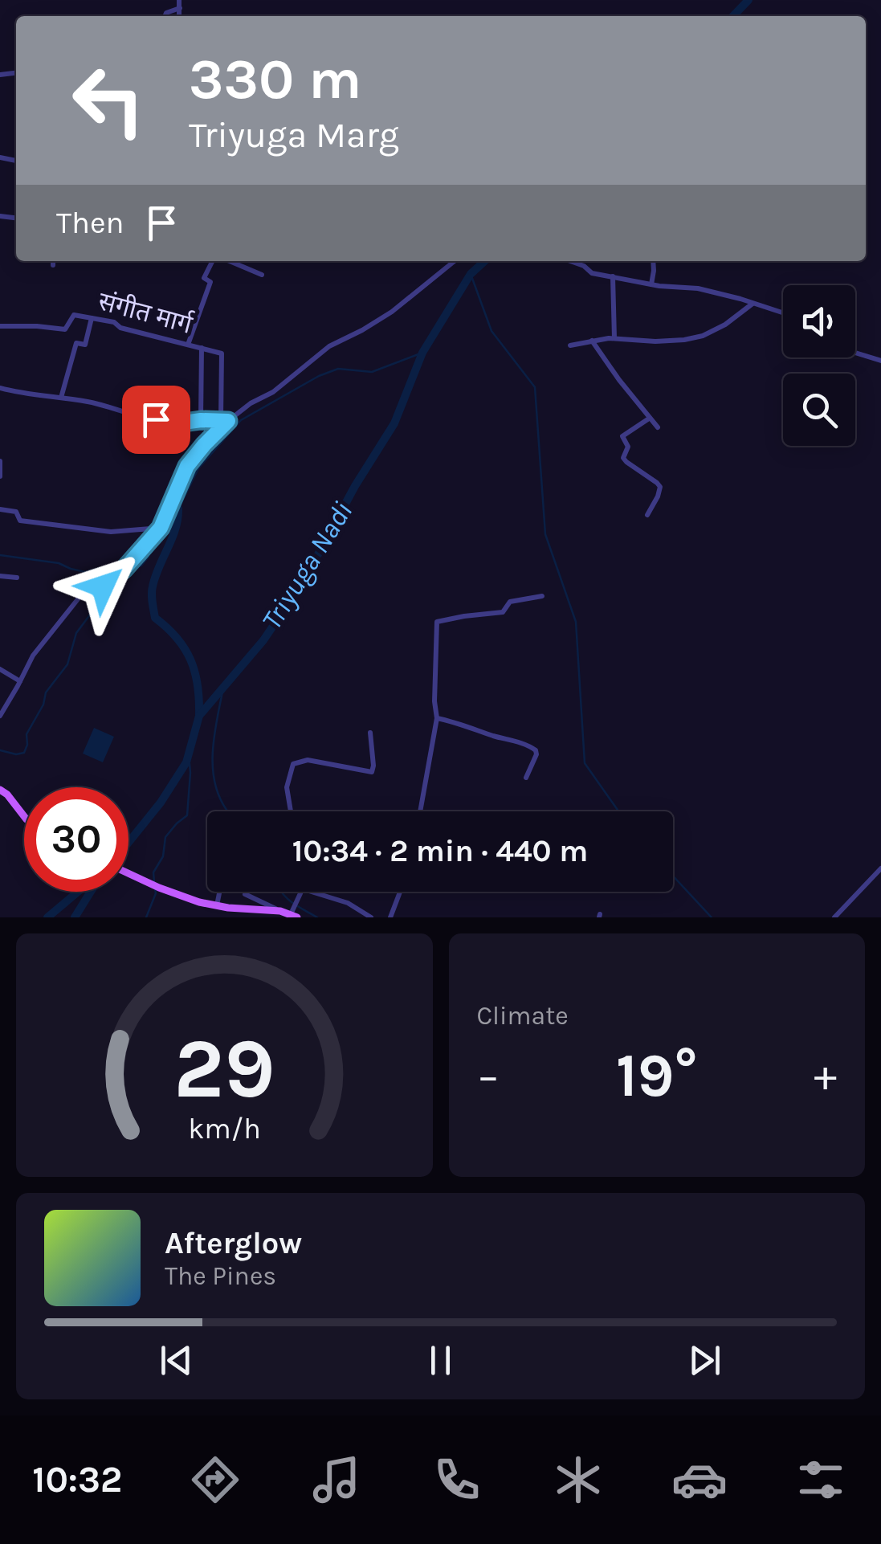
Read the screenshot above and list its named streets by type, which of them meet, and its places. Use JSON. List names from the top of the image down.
{
  "streets": {
    "street": ["संगीत मार्ग"]
  },
  "water": ["Triyuga Nadi"],
  "page": {
    "turn": ["330 m", "Triyuga Marg"],
    "then": "Then",
    "limit": "30",
    "trip": "10:34 · 2 min · 440 m",
    "tile": "Climate",
    "heat": ["−", "19°", "+"],
    "song": ["Afterglow", "The Pines"],
    "tabs": "10:32",
    "gauge": ["29", "km/h"]
  }
}
